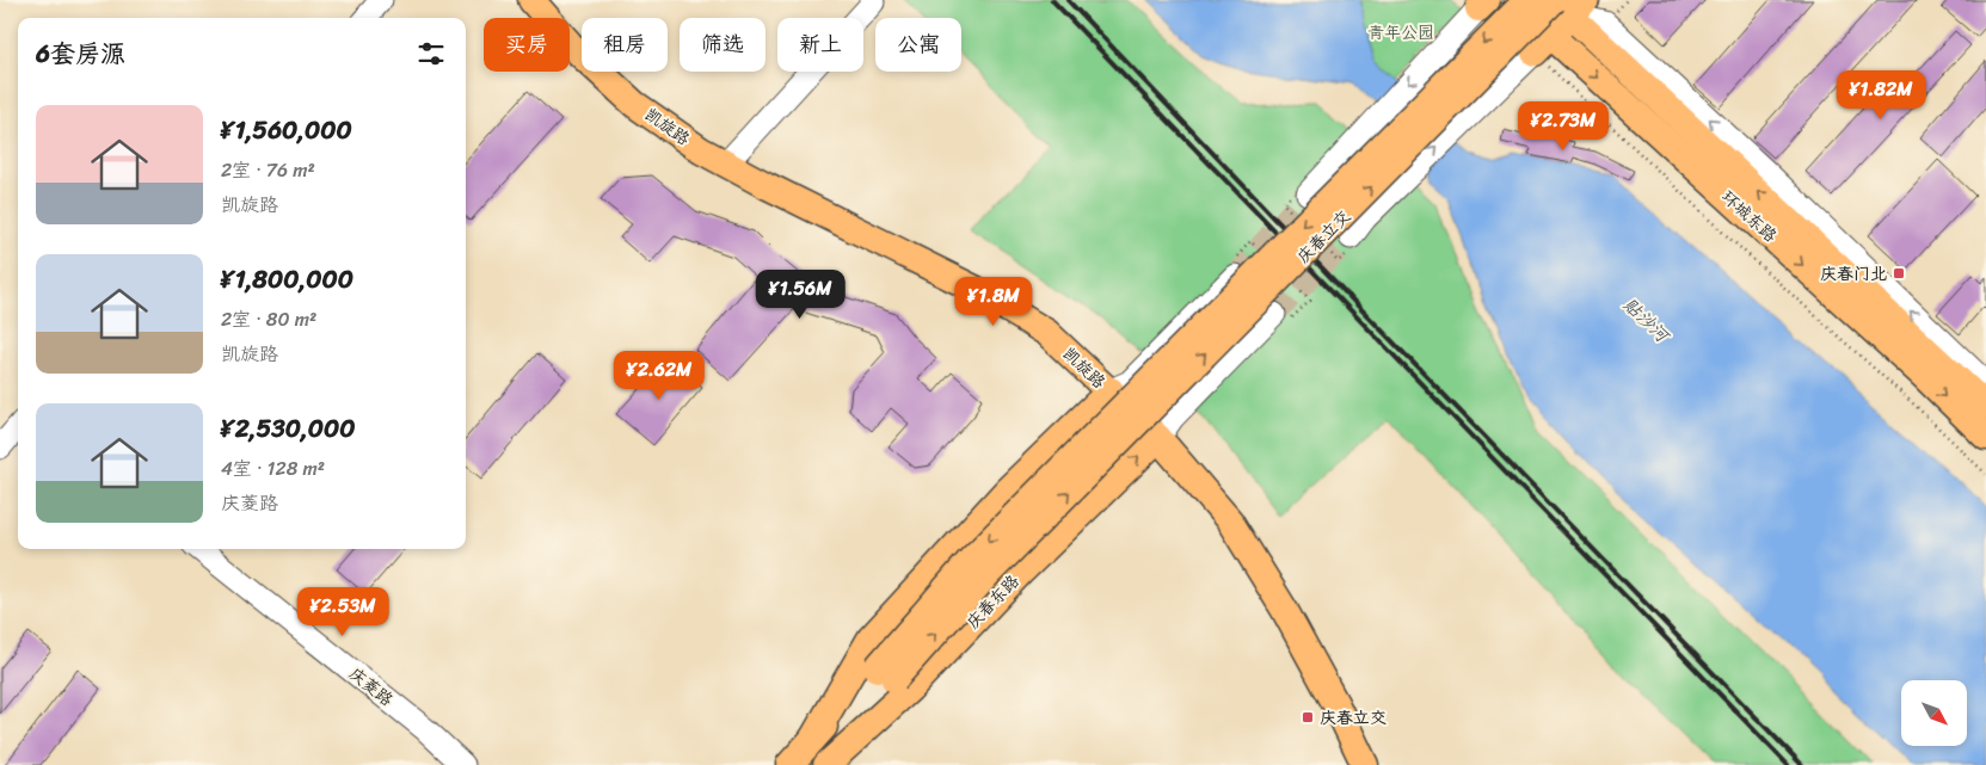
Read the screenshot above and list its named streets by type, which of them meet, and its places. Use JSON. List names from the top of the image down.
{
  "streets": {
    "main road": [
      "凯旋路",
      "环城东路",
      "庆春立交",
      "庆春东路"
    ],
    "street": ["庆菱路"]
  },
  "crossings": [
    ["凯旋路", "庆春东路"],
    ["环城东路", "庆春立交"],
    ["庆春立交", "庆春东路"]
  ],
  "water": ["贴沙河"],
  "parks": ["青年公园"],
  "places": {
    "transit": ["庆春门北", "庆春立交"]
  },
  "north": "bottom right",
  "page": {
    "chip": [
      "买房",
      "租房",
      "筛选",
      "新上",
      "公寓"
    ],
    "heading": "6套房源",
    "price": [
      "¥1.82M",
      "¥2.73M",
      "¥1.56M",
      "¥1.8M",
      "¥2.62M",
      "¥2.53M"
    ],
    "list": [
      {
        "name": "¥1,560,000",
        "note": "2室 · 76 m² · 凯旋路"
      },
      {
        "name": "¥1,800,000",
        "note": "2室 · 80 m² · 凯旋路"
      },
      {
        "name": "¥2,530,000",
        "note": "4室 · 128 m² · 庆菱路"
      }
    ]
  }
}
